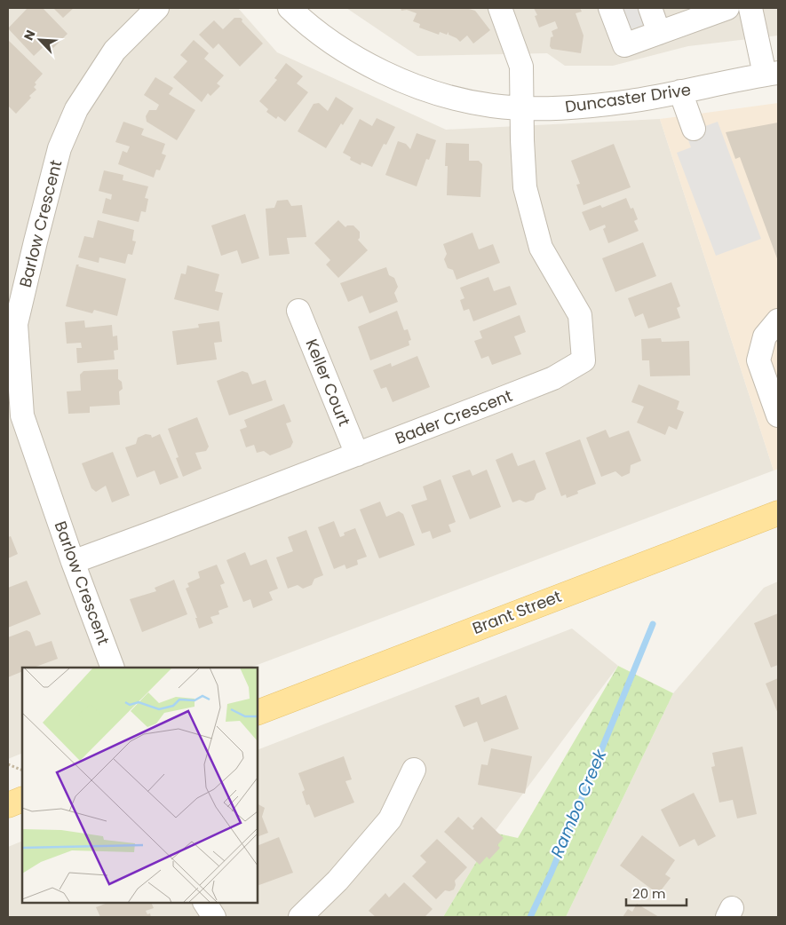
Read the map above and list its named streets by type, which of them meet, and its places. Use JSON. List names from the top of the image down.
{
  "streets": {
    "main road": ["Brant Street"],
    "street": [
      "Duncaster Drive",
      "Barlow Crescent",
      "Keller Court",
      "Bader Crescent"
    ]
  },
  "crossings": [
    ["Duncaster Drive", "Bader Crescent"],
    ["Barlow Crescent", "Bader Crescent"],
    ["Keller Court", "Bader Crescent"]
  ],
  "water": ["Rambo Creek"],
  "scale_bar": "20 m",
  "north": "top left"
}
